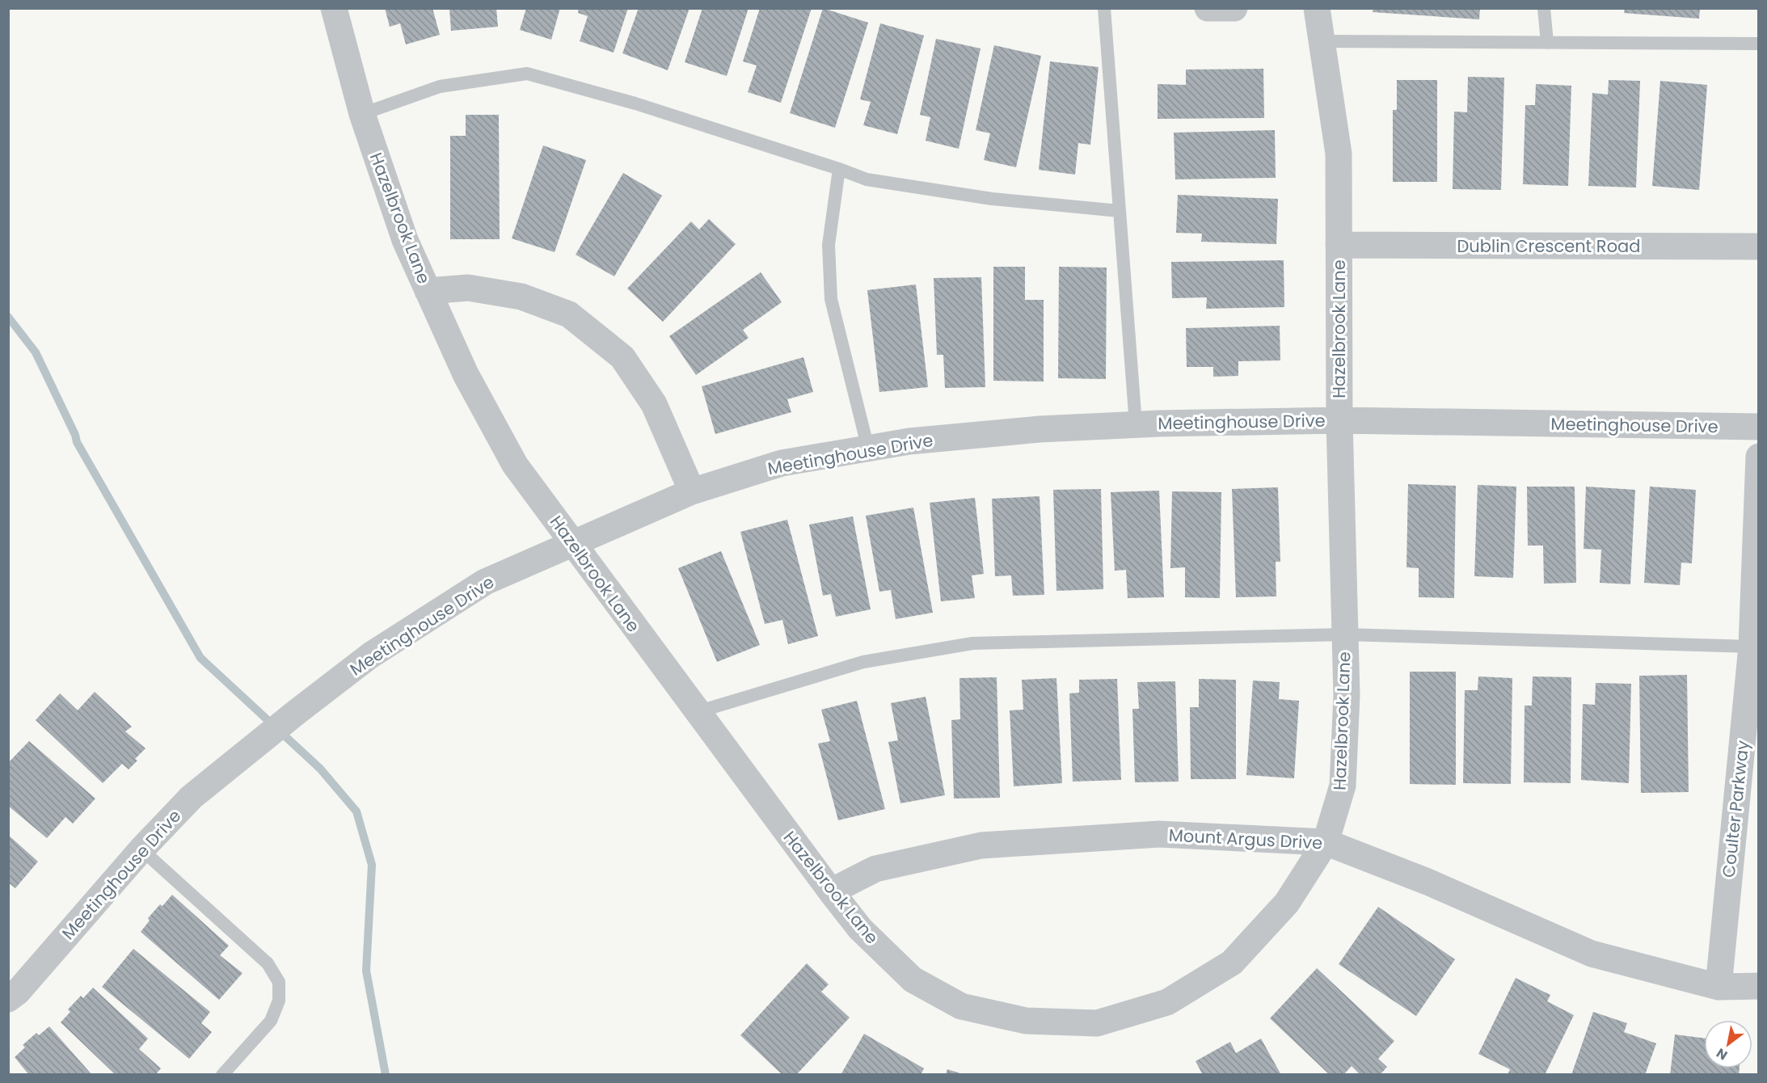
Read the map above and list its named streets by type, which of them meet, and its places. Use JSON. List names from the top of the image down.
{
  "streets": {
    "street": [
      "Hazelbrook Lane",
      "Dublin Crescent Road",
      "Meetinghouse Drive",
      "Coulter Parkway",
      "Mount Argus Drive"
    ]
  },
  "crossings": [
    ["Hazelbrook Lane", "Dublin Crescent Road"],
    ["Hazelbrook Lane", "Meetinghouse Drive"],
    ["Hazelbrook Lane", "Mount Argus Drive"],
    ["Coulter Parkway", "Mount Argus Drive"]
  ],
  "north": "bottom left"
}
